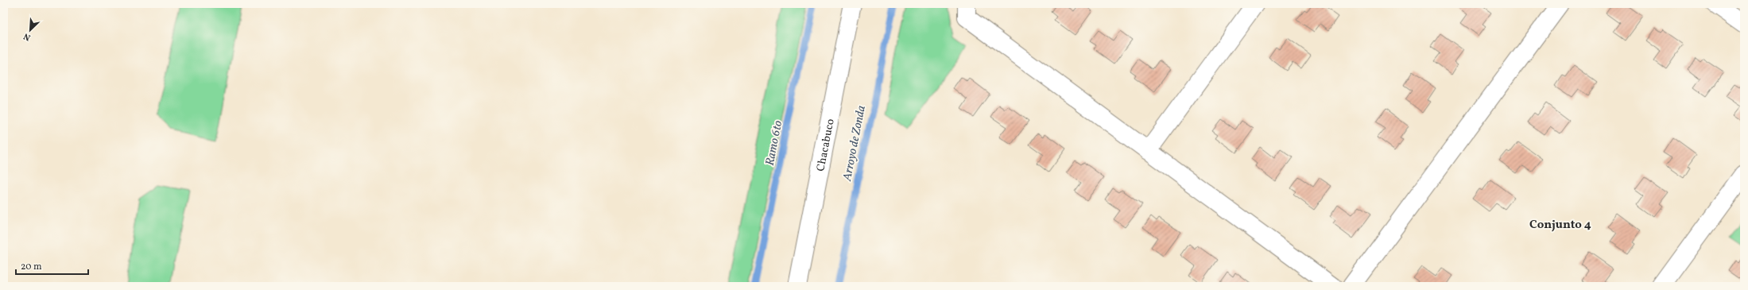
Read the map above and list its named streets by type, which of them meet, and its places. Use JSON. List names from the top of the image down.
{
  "streets": {
    "street": ["Chacabuco"]
  },
  "districts": ["Conjunto 4"],
  "water": ["Ramo 6to", "Arroyo de Zonda"],
  "scale_bar": "20 m",
  "north": "bottom left"
}
